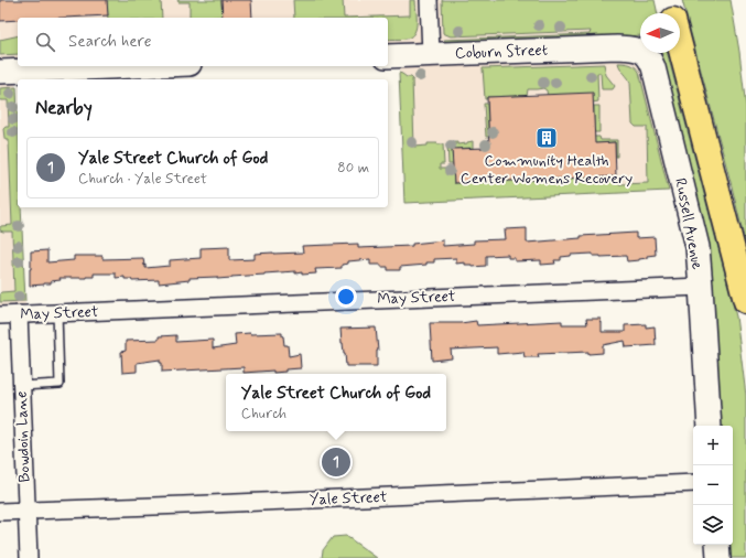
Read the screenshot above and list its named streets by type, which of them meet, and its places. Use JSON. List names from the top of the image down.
{
  "streets": {
    "street": [
      "Coburn Street",
      "Russell Avenue",
      "May Street",
      "Bowdoin Lane",
      "Yale Street"
    ]
  },
  "crossings": [
    ["Coburn Street", "Russell Avenue"],
    ["Russell Avenue", "May Street"],
    ["May Street", "Bowdoin Lane"],
    ["Bowdoin Lane", "Yale Street"]
  ],
  "places": {
    "building": ["Community Health Center Womens Recovery"]
  },
  "north": "left",
  "page": {
    "search": "Search here",
    "heading": "Nearby",
    "list": [
      {
        "mark": "1",
        "name": "Yale Street Church of God",
        "note": "Church · Yale Street",
        "value": "80 m"
      }
    ],
    "popup": ["Yale Street Church of God", "Church"],
    "map_buttons": ["+", "−"],
    "pins": "1"
  }
}
